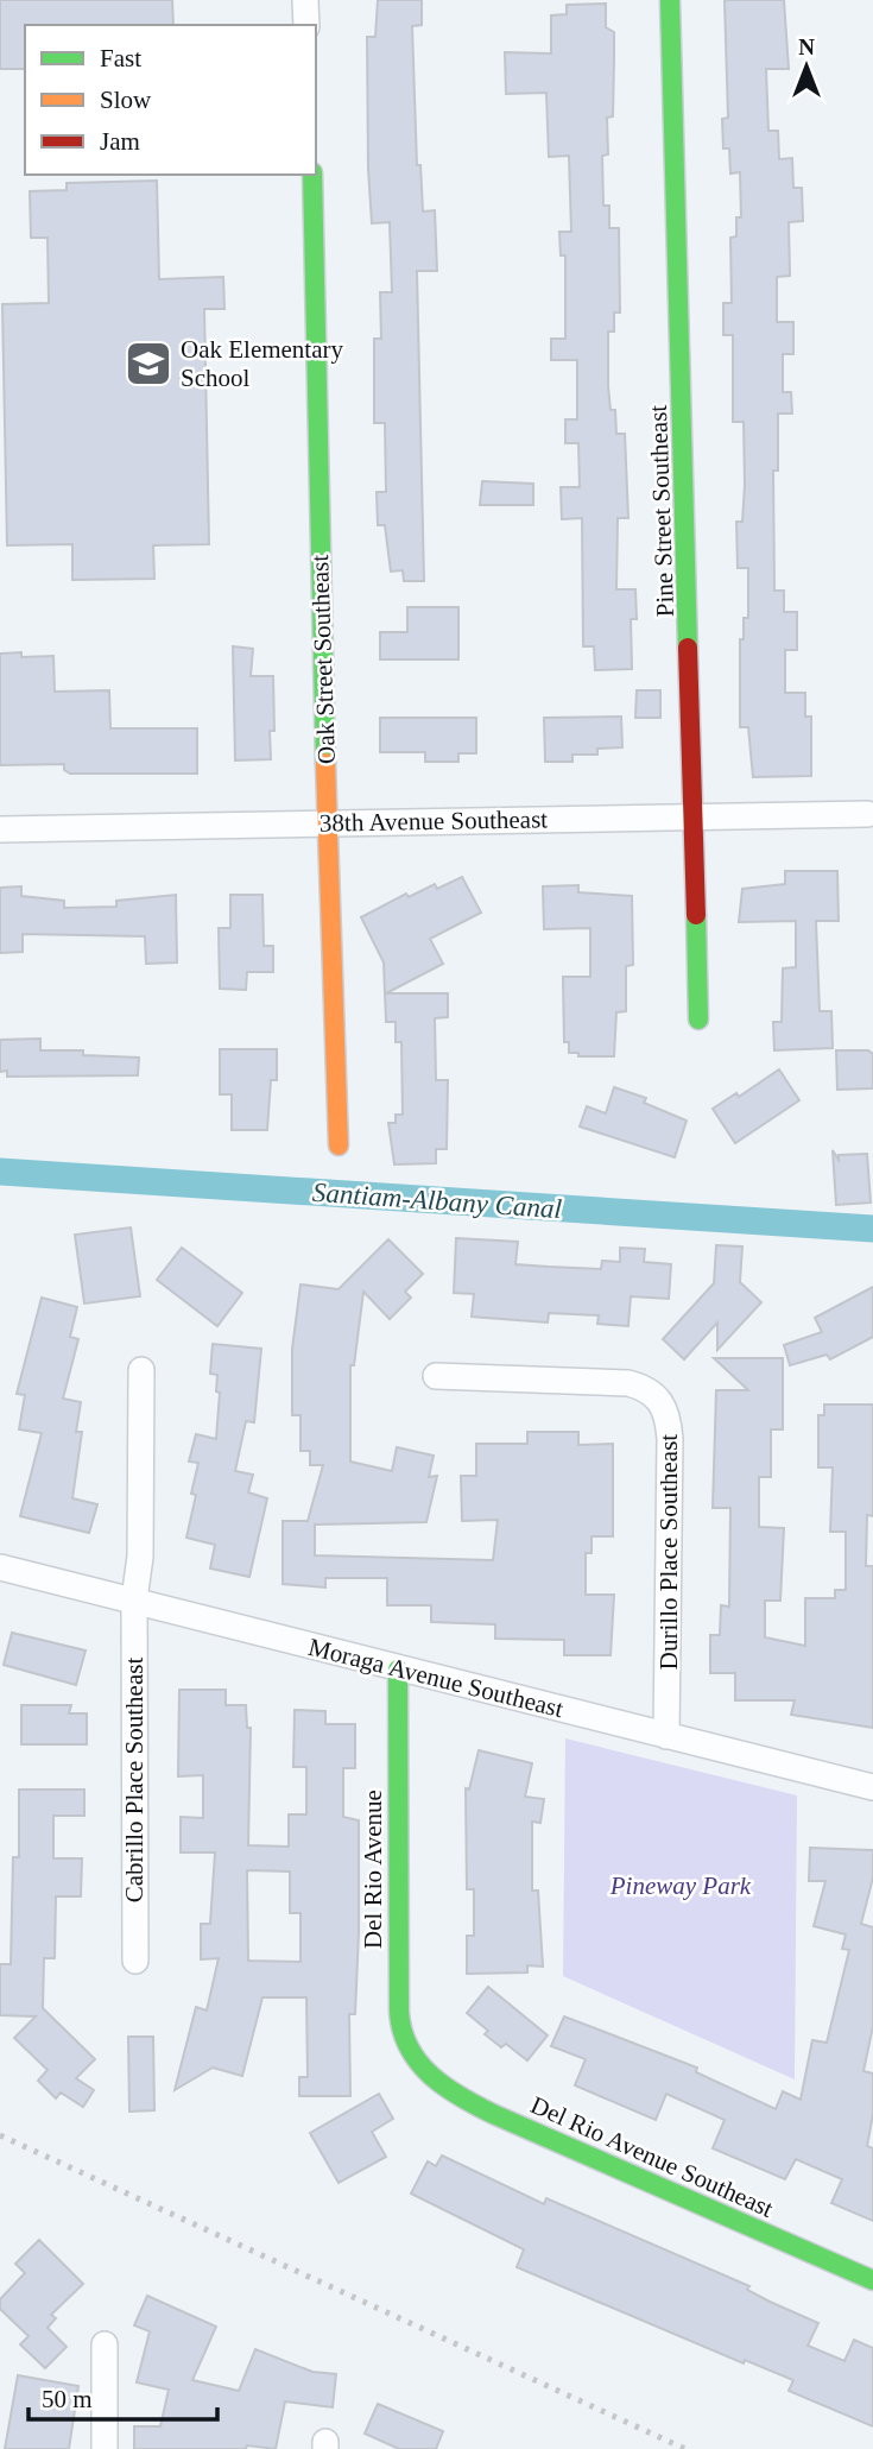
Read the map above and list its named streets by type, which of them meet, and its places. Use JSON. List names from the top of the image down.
{
  "streets": {
    "street": [
      "Pine Street Southeast",
      "Oak Street Southeast",
      "38th Avenue Southeast",
      "Durillo Place Southeast",
      "Moraga Avenue Southeast",
      "Cabrillo Place Southeast",
      "Del Rio Avenue",
      "Del Rio Avenue Southeast"
    ]
  },
  "crossings": [
    ["Pine Street Southeast", "38th Avenue Southeast"],
    ["Oak Street Southeast", "38th Avenue Southeast"],
    ["Durillo Place Southeast", "Moraga Avenue Southeast"],
    ["Moraga Avenue Southeast", "Cabrillo Place Southeast"],
    ["Moraga Avenue Southeast", "Del Rio Avenue"],
    ["Del Rio Avenue", "Del Rio Avenue Southeast"]
  ],
  "water": ["Santiam-Albany Canal"],
  "parks": ["Pineway Park"],
  "places": {
    "school or university": ["Oak Elementary School"]
  },
  "legend": ["Fast", "Slow", "Jam"],
  "scale_bar": "50 m",
  "north": "top"
}
